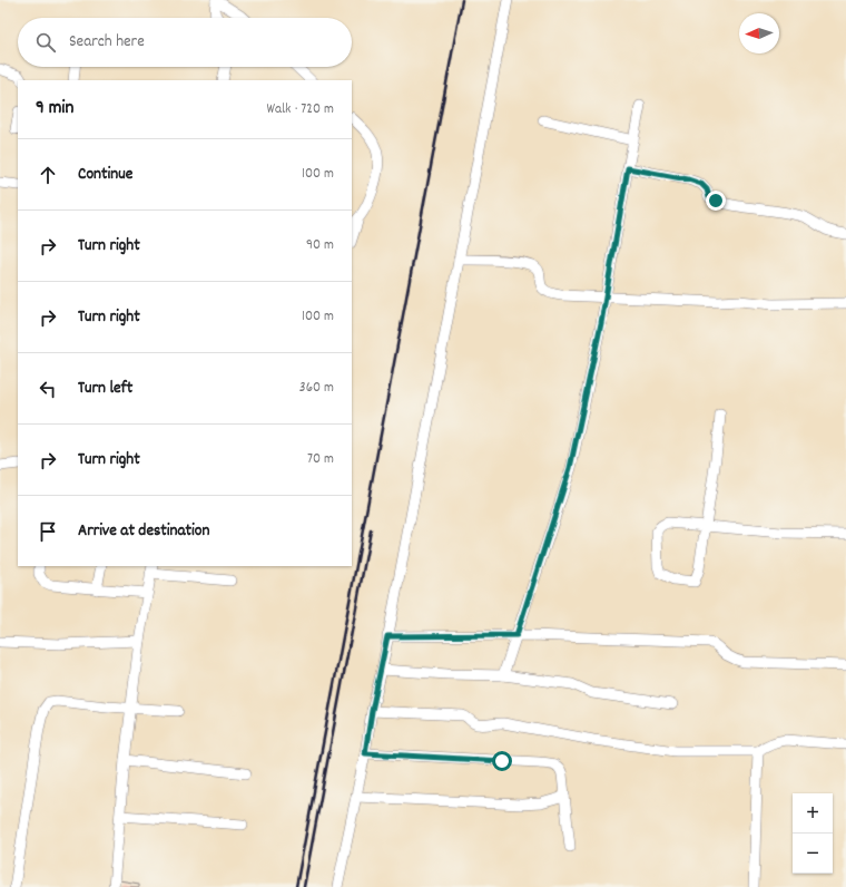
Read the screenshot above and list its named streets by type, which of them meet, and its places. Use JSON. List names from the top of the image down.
{
  "north": "left",
  "page": {
    "search": "Search here",
    "heading": ["9 min", "Walk · 720 m"],
    "list": [
      ["Continue", "100 m"],
      ["Turn right", "90 m"],
      ["Turn right", "100 m"],
      ["Turn left", "360 m"],
      ["Turn right", "70 m"],
      "Arrive at destination"
    ],
    "map_buttons": ["+", "−"]
  }
}
